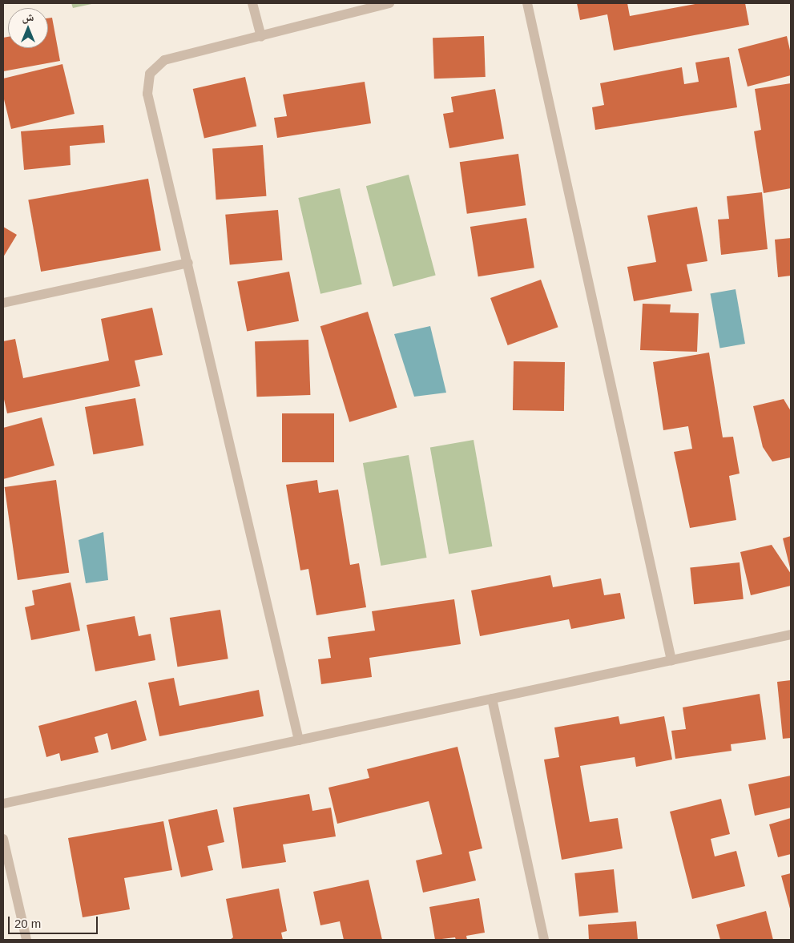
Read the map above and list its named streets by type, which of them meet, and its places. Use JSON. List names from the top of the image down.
{
  "scale_bar": "20 m",
  "north": "top"
}
